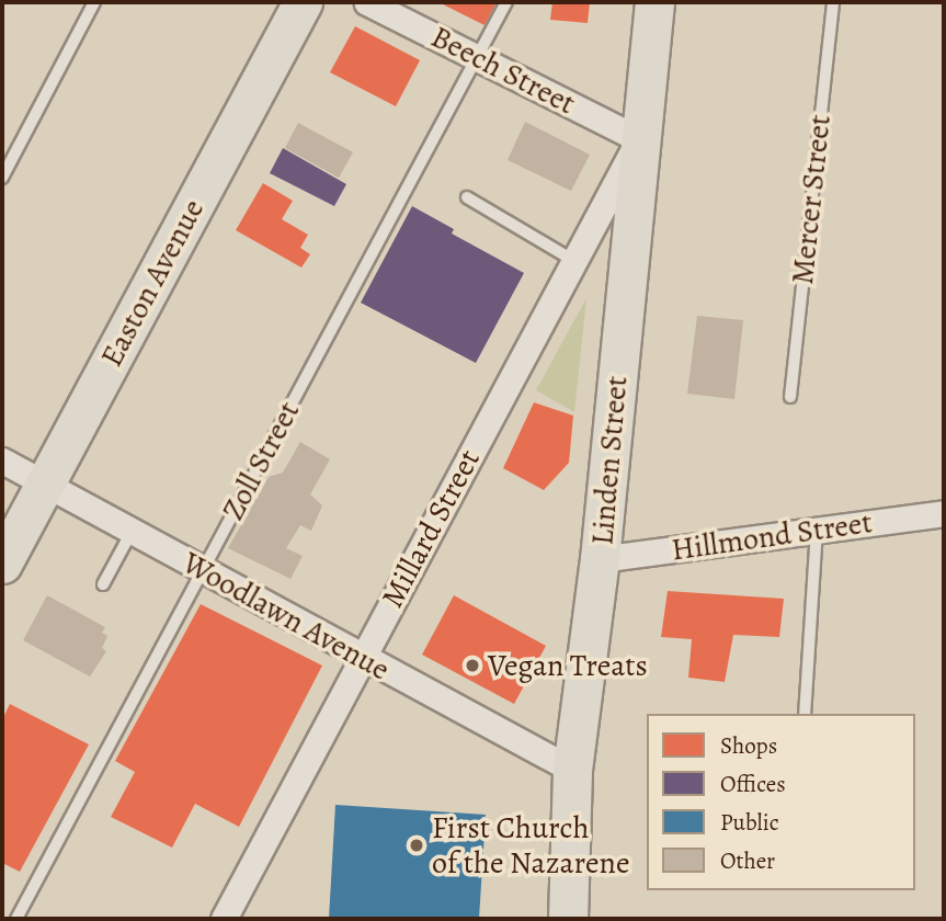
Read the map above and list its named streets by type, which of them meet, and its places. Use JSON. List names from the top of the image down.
{
  "streets": {
    "main road": ["Easton Avenue", "Linden Street"],
    "street": [
      "Beech Street",
      "Millard Street",
      "Hillmond Street",
      "Woodlawn Avenue"
    ],
    "lane": ["Mercer Street", "Zoll Street"]
  },
  "crossings": [
    ["Beech Street", "Zoll Street"],
    ["Beech Street", "Linden Street"],
    ["Beech Street", "Millard Street"],
    ["Easton Avenue", "Woodlawn Avenue"],
    ["Zoll Street", "Woodlawn Avenue"],
    ["Linden Street", "Millard Street"],
    ["Linden Street", "Hillmond Street"],
    ["Linden Street", "Woodlawn Avenue"],
    ["Millard Street", "Woodlawn Avenue"]
  ],
  "places": ["Vegan Treats", "First Church of the Nazarene"],
  "legend": [
    "Shops",
    "Offices",
    "Public",
    "Other"
  ]
}
